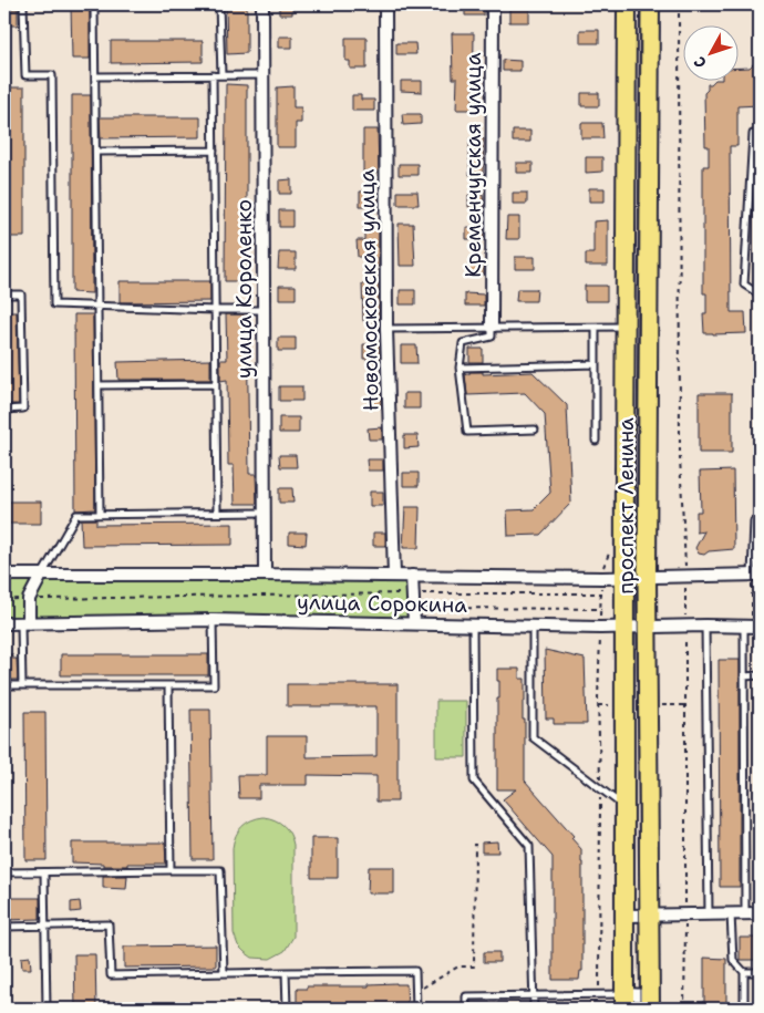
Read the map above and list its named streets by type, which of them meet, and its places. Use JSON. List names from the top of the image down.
{
  "streets": {
    "main road": ["проспект Ленина"],
    "street": [
      "Кременчугская улица",
      "улица Короленко",
      "Новомосковская улица",
      "улица Сорокина"
    ]
  },
  "crossings": [
    ["улица Короленко", "улица Сорокина"],
    ["Новомосковская улица", "улица Сорокина"],
    ["проспект Ленина", "улица Сорокина"]
  ],
  "north": "bottom left"
}
